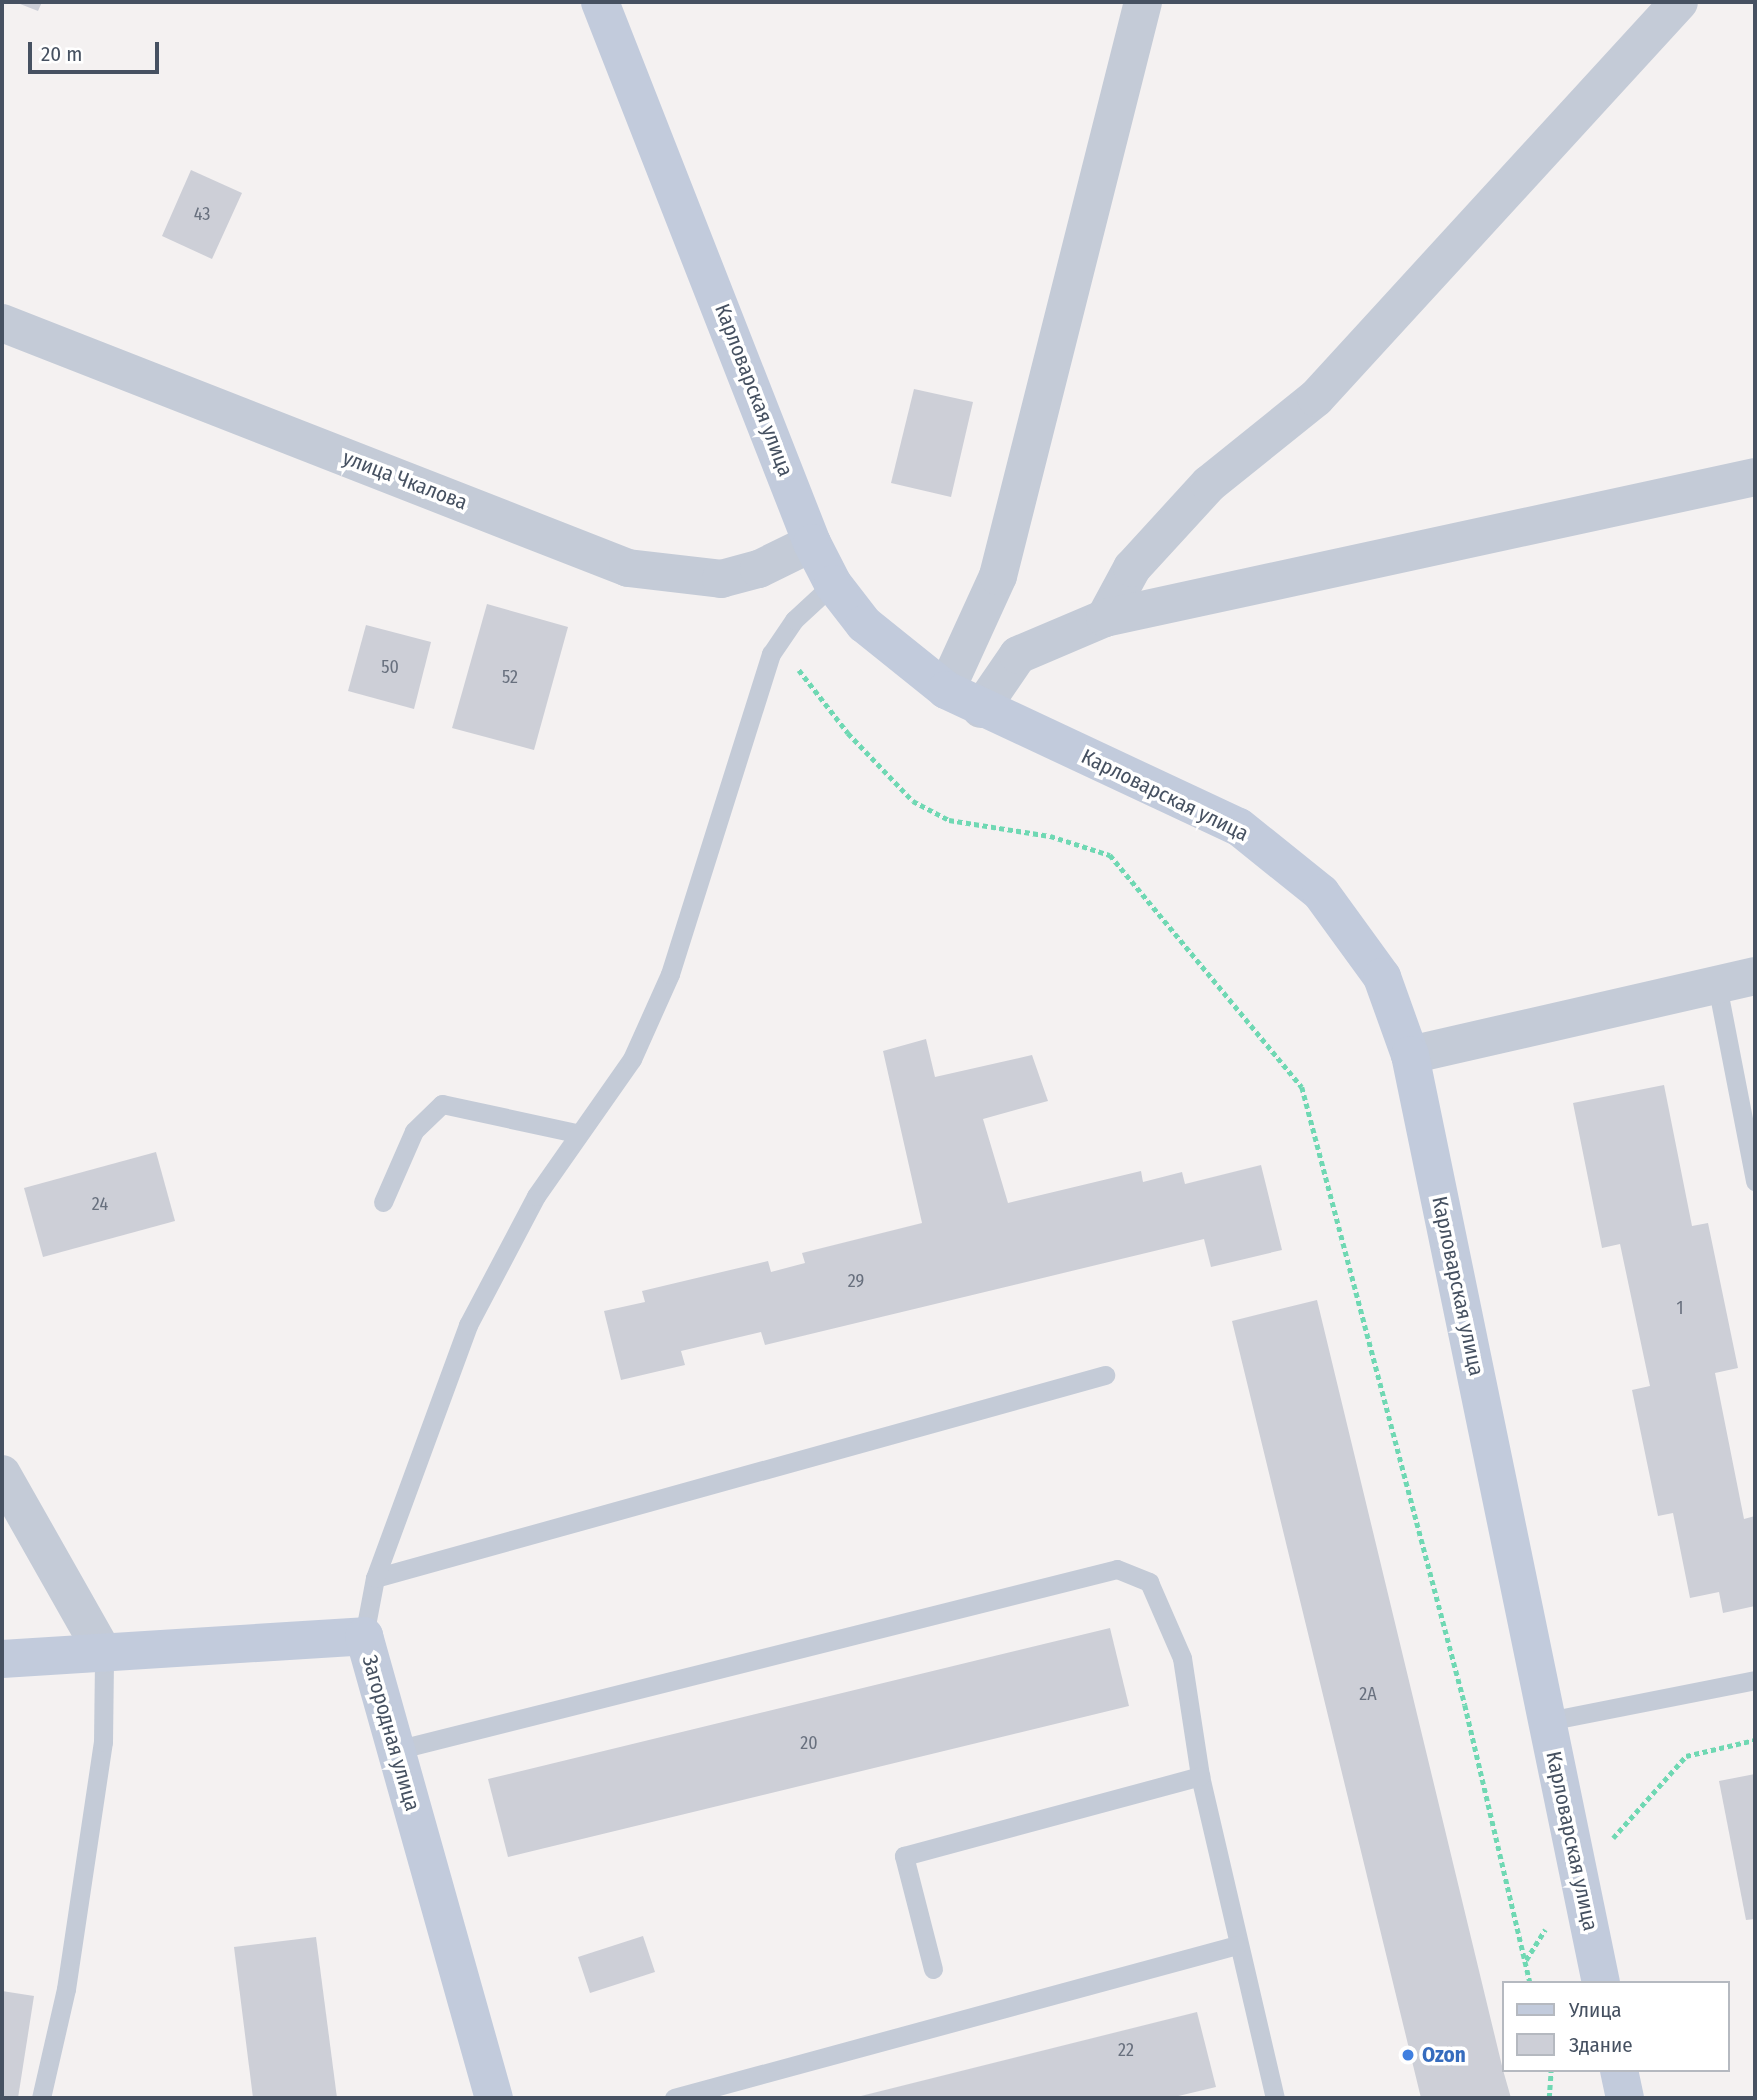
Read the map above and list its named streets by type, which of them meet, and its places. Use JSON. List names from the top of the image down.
{
  "streets": {
    "street": ["Карловарская улица", "улица Чкалова", "Загородная улица"]
  },
  "crossings": [
    ["Карловарская улица", "улица Чкалова"]
  ],
  "places": ["Ozon"],
  "house_numbers": [
    "43",
    "50",
    "52",
    "24",
    "29",
    "1",
    "2А",
    "20",
    "22"
  ],
  "legend": ["Улица", "Здание"],
  "scale_bar": "20 m"
}
